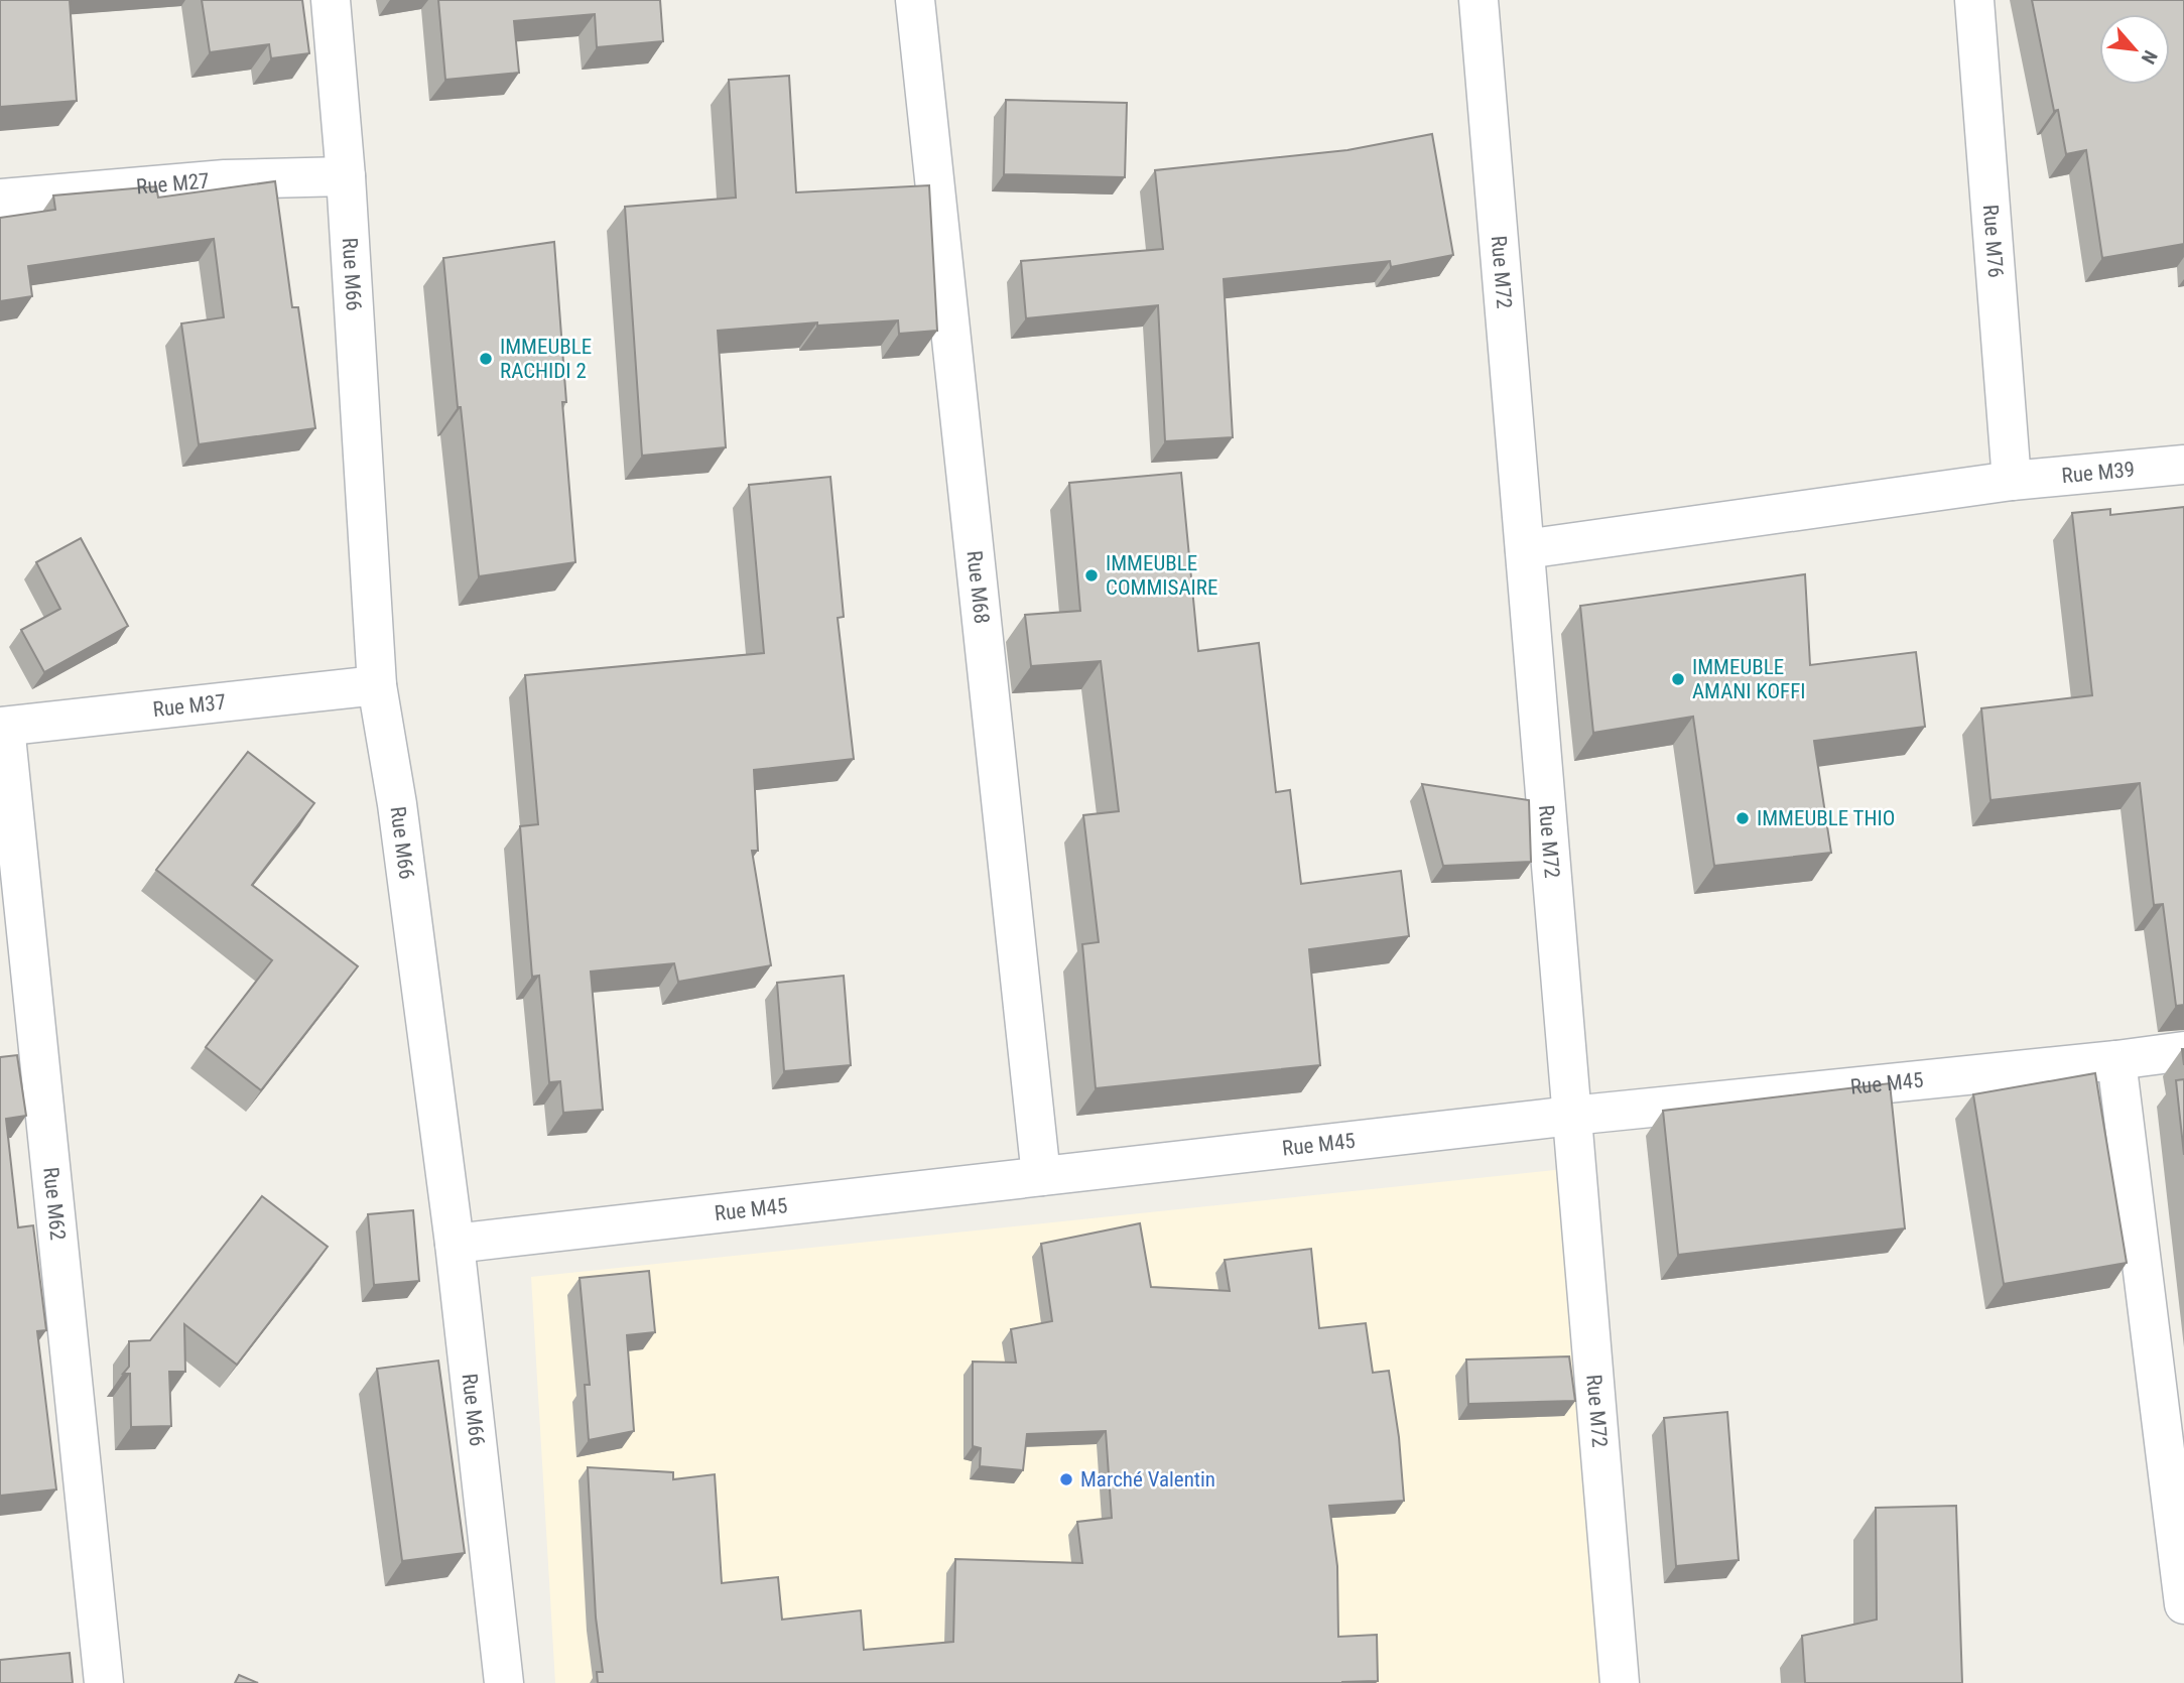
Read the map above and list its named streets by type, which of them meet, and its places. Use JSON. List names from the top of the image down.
{
  "streets": {
    "street": [
      "Rue M27",
      "Rue M76",
      "Rue M72",
      "Rue M66",
      "Rue M39",
      "Rue M68",
      "Rue M37",
      "Rue M45",
      "Rue M62"
    ]
  },
  "crossings": [
    ["Rue M27", "Rue M66"],
    ["Rue M76", "Rue M39"],
    ["Rue M72", "Rue M39"],
    ["Rue M72", "Rue M45"],
    ["Rue M66", "Rue M37"],
    ["Rue M66", "Rue M45"],
    ["Rue M68", "Rue M45"],
    ["Rue M37", "Rue M62"]
  ],
  "places": [
    "IMMEUBLE RACHIDI 2",
    "IMMEUBLE COMMISAIRE",
    "IMMEUBLE AMANI KOFFI",
    "IMMEUBLE THIO",
    "Marché Valentin"
  ],
  "north": "bottom right"
}
